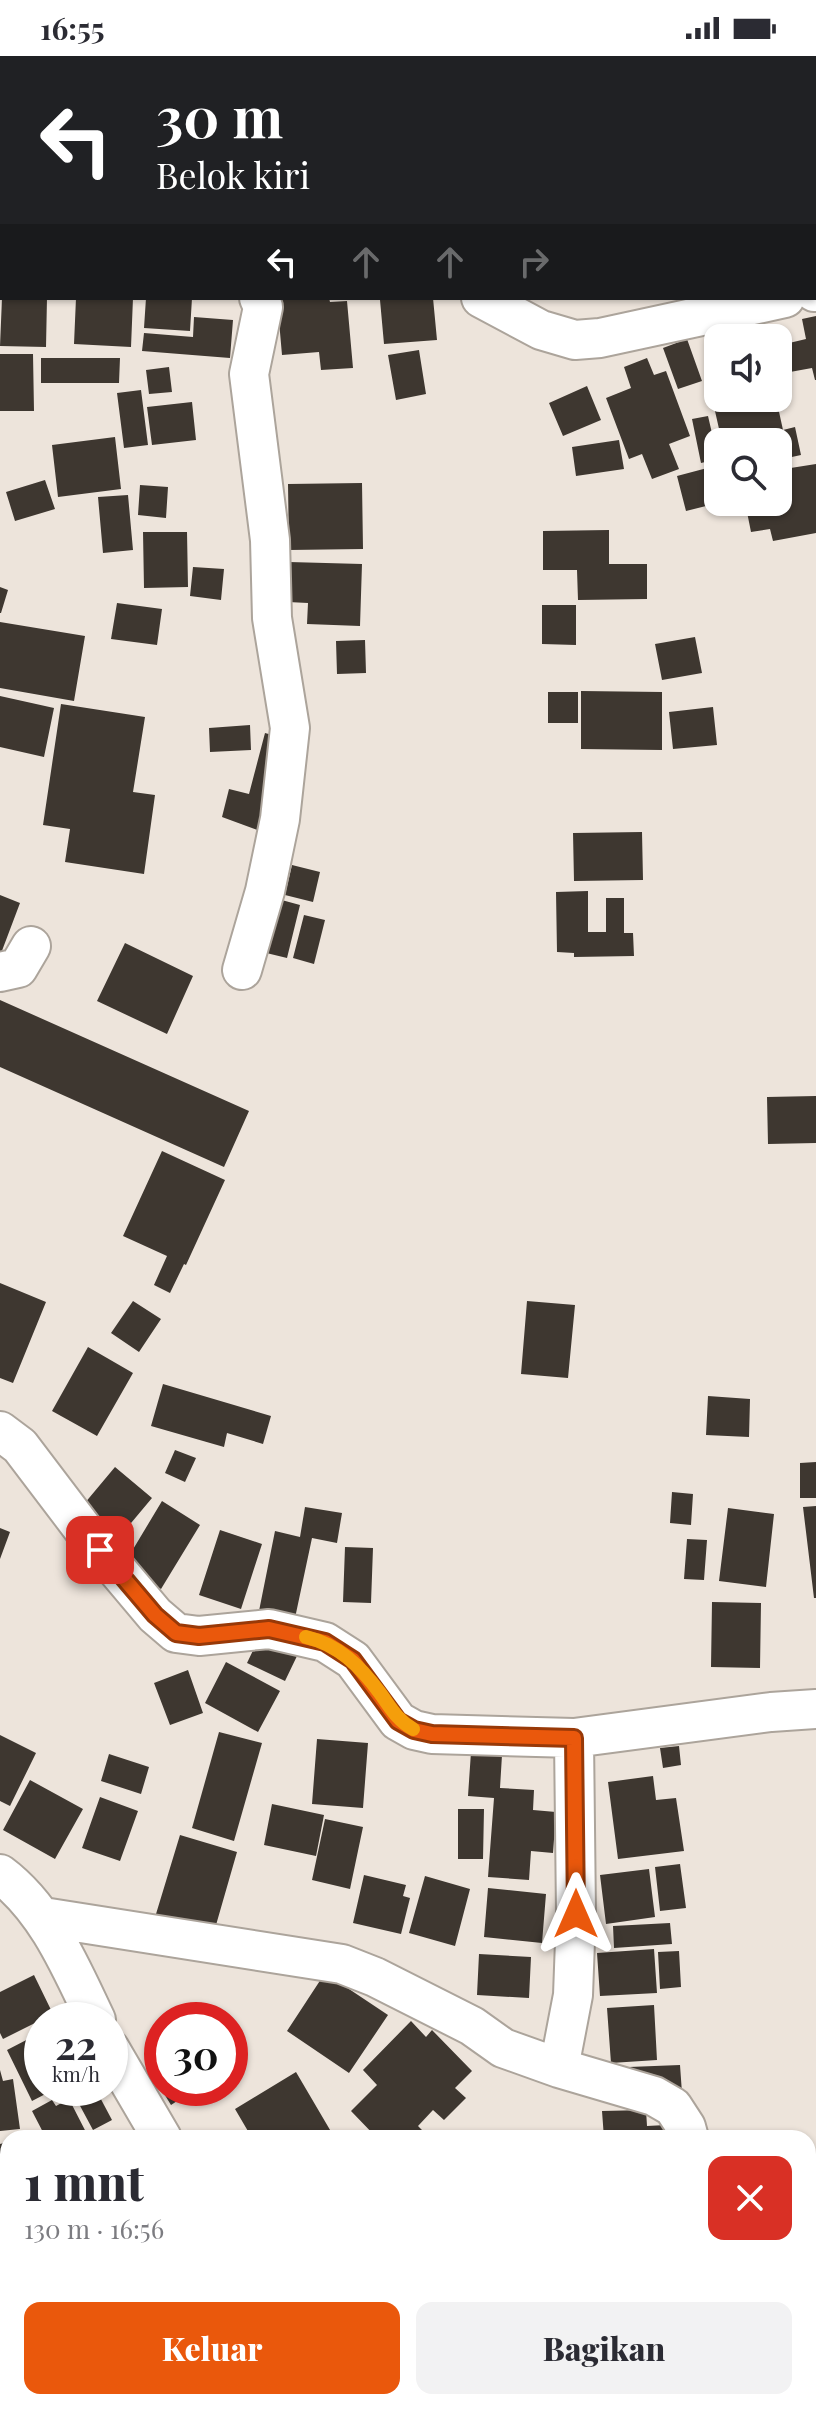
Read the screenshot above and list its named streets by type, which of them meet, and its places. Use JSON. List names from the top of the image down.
{
  "page": {
    "status": "16:55",
    "turn": ["30 m", "Belok kiri"],
    "speed": "22 km/h",
    "limit": "30",
    "heading": ["1 mnt", "130 m · 16:56"],
    "buttons": ["Keluar", "Bagikan"]
  }
}
